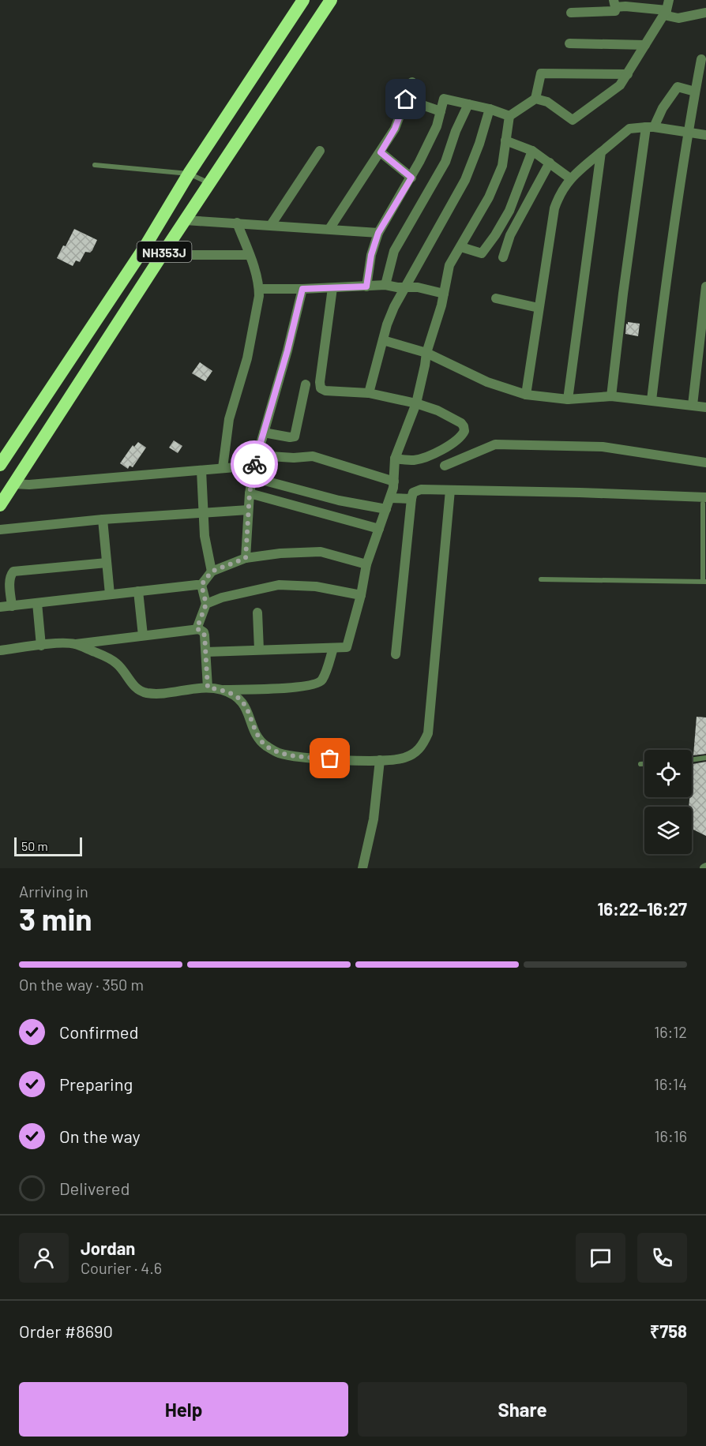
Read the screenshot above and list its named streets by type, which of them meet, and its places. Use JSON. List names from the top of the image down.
{
  "streets": {
    "highway": ["NH353J"]
  },
  "scale_bar": "50 m",
  "page": {
    "scale": "50 m",
    "heading": ["3 min", "Arriving in", "16:22–16:27"],
    "panel": [
      "Jordan",
      "Courier · 4.6",
      "Order #8690",
      "₹758"
    ],
    "bar": "On the way · 350 m",
    "list": [
      ["Confirmed", "16:12"],
      ["Preparing", "16:14"],
      ["On the way", "16:16"],
      "Delivered"
    ],
    "buttons": ["Help", "Share"]
  }
}
